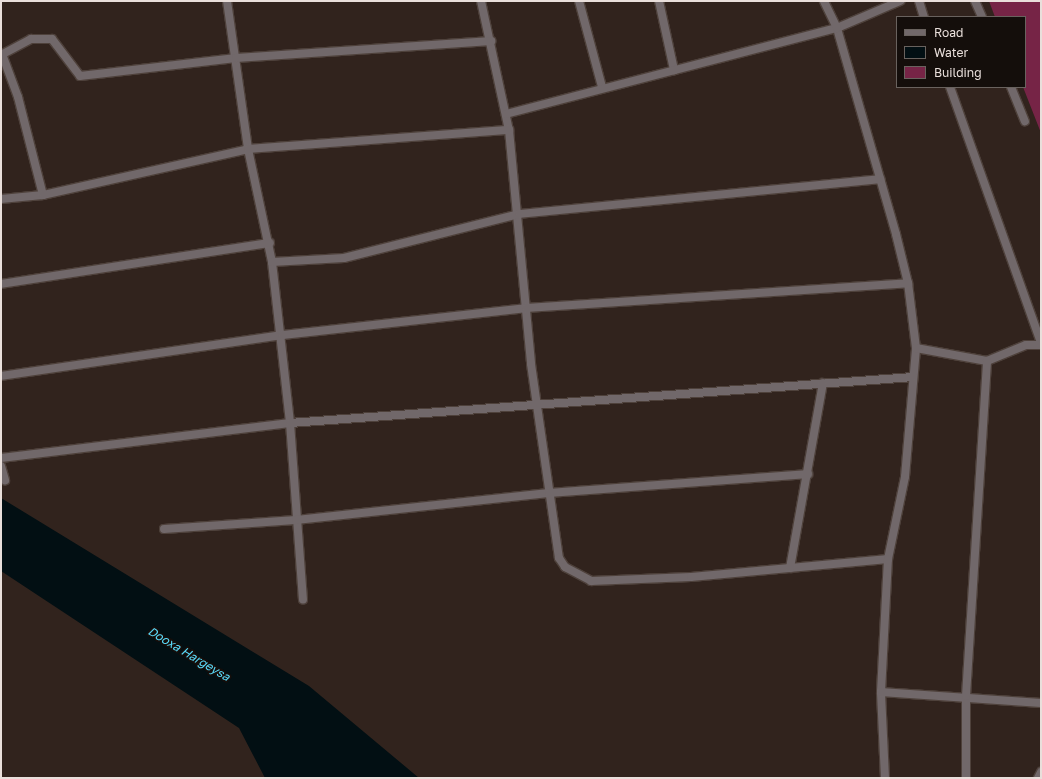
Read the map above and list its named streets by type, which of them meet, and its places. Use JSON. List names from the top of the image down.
{
  "water": ["Dooxa Hargeysa"],
  "legend": ["Road", "Water", "Building"]
}
